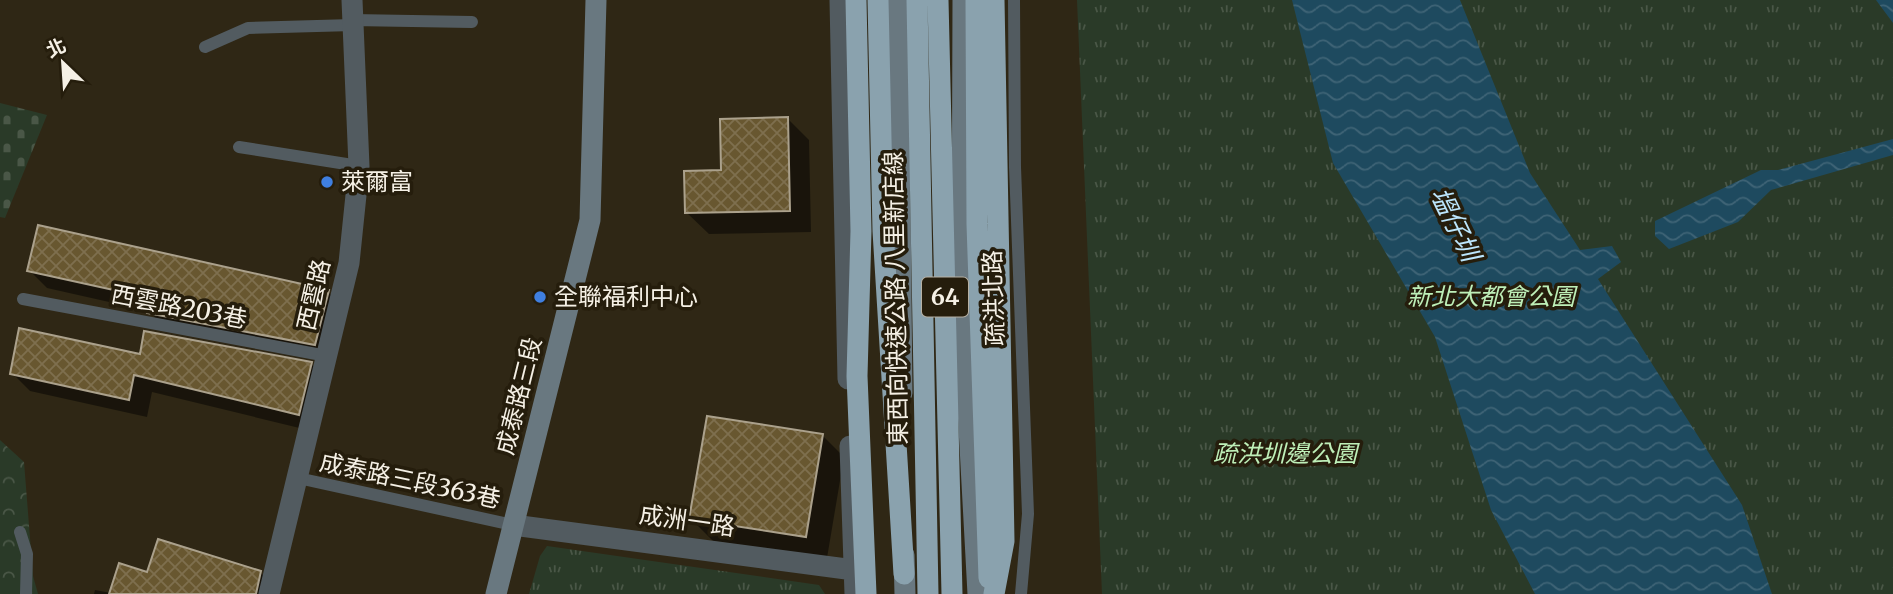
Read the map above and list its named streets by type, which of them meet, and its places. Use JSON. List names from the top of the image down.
{
  "streets": {
    "highway": ["64", "東西向快速公路 八里新店線"],
    "street": [
      "西雲路",
      "疏洪北路",
      "成泰路三段",
      "成洲一路"
    ],
    "lane": ["西雲路203巷", "成泰路三段363巷"]
  },
  "crossings": [
    ["西雲路", "西雲路203巷"],
    ["西雲路", "成泰路三段363巷"],
    ["成泰路三段", "成泰路三段363巷"],
    ["成泰路三段", "成洲一路"],
    ["成泰路三段363巷", "成洲一路"]
  ],
  "water": ["塭仔圳"],
  "parks": ["新北大都會公園", "疏洪圳邊公園"],
  "places": ["萊爾富", "全聯福利中心"],
  "north": "top left"
}
